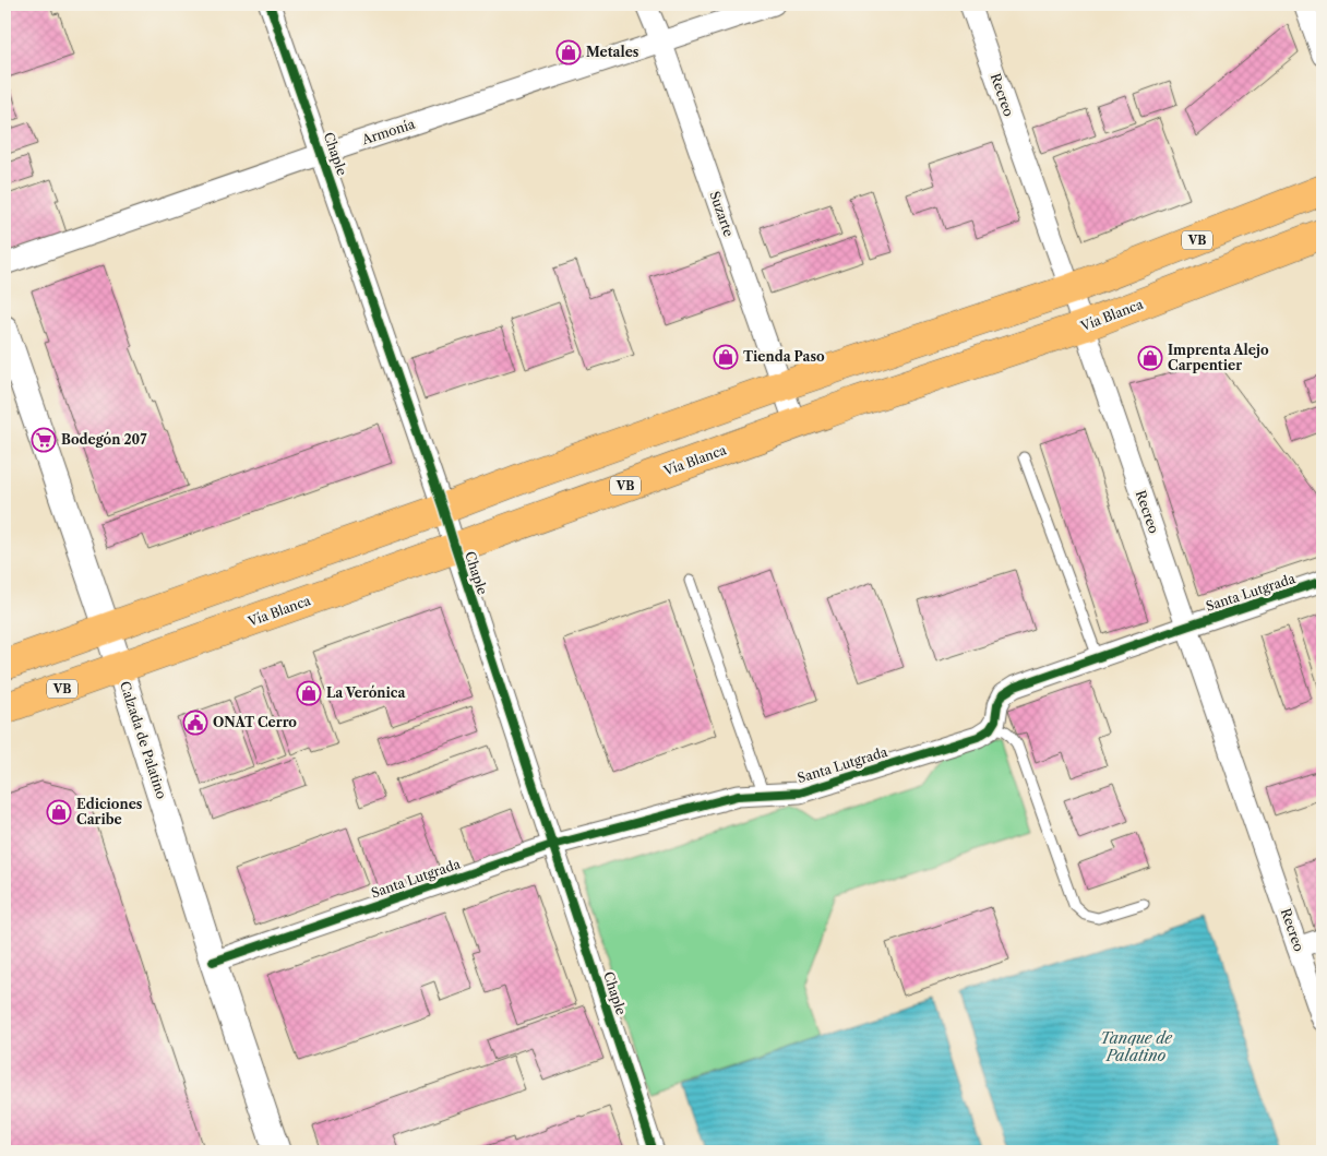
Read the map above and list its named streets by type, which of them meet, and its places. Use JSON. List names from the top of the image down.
{
  "streets": {
    "main road": ["VB", "Vía Blanca"],
    "street": [
      "Recreo",
      "Armonía",
      "Chaple",
      "Suzarte",
      "Santa Lutgrada",
      "Calzada de Palatino"
    ]
  },
  "crossings": [
    ["Recreo", "VB"],
    ["Recreo", "Vía Blanca"],
    ["Recreo", "Santa Lutgrada"],
    ["Armonía", "Chaple"],
    ["Armonía", "Suzarte"],
    ["Chaple", "VB"],
    ["Chaple", "Vía Blanca"],
    ["Chaple", "Santa Lutgrada"],
    ["Suzarte", "VB"],
    ["Suzarte", "Vía Blanca"],
    ["VB", "Calzada de Palatino"],
    ["Vía Blanca", "Calzada de Palatino"],
    ["Santa Lutgrada", "Calzada de Palatino"]
  ],
  "water": ["Tanque de Palatino"],
  "places": {
    "shop": [
      "Metales",
      "Tienda Paso",
      "Imprenta Alejo Carpentier",
      "La Verónica",
      "Ediciones Caribe"
    ],
    "supermarket": ["Bodegón 207"],
    "public building": ["ONAT Cerro"]
  }
}
